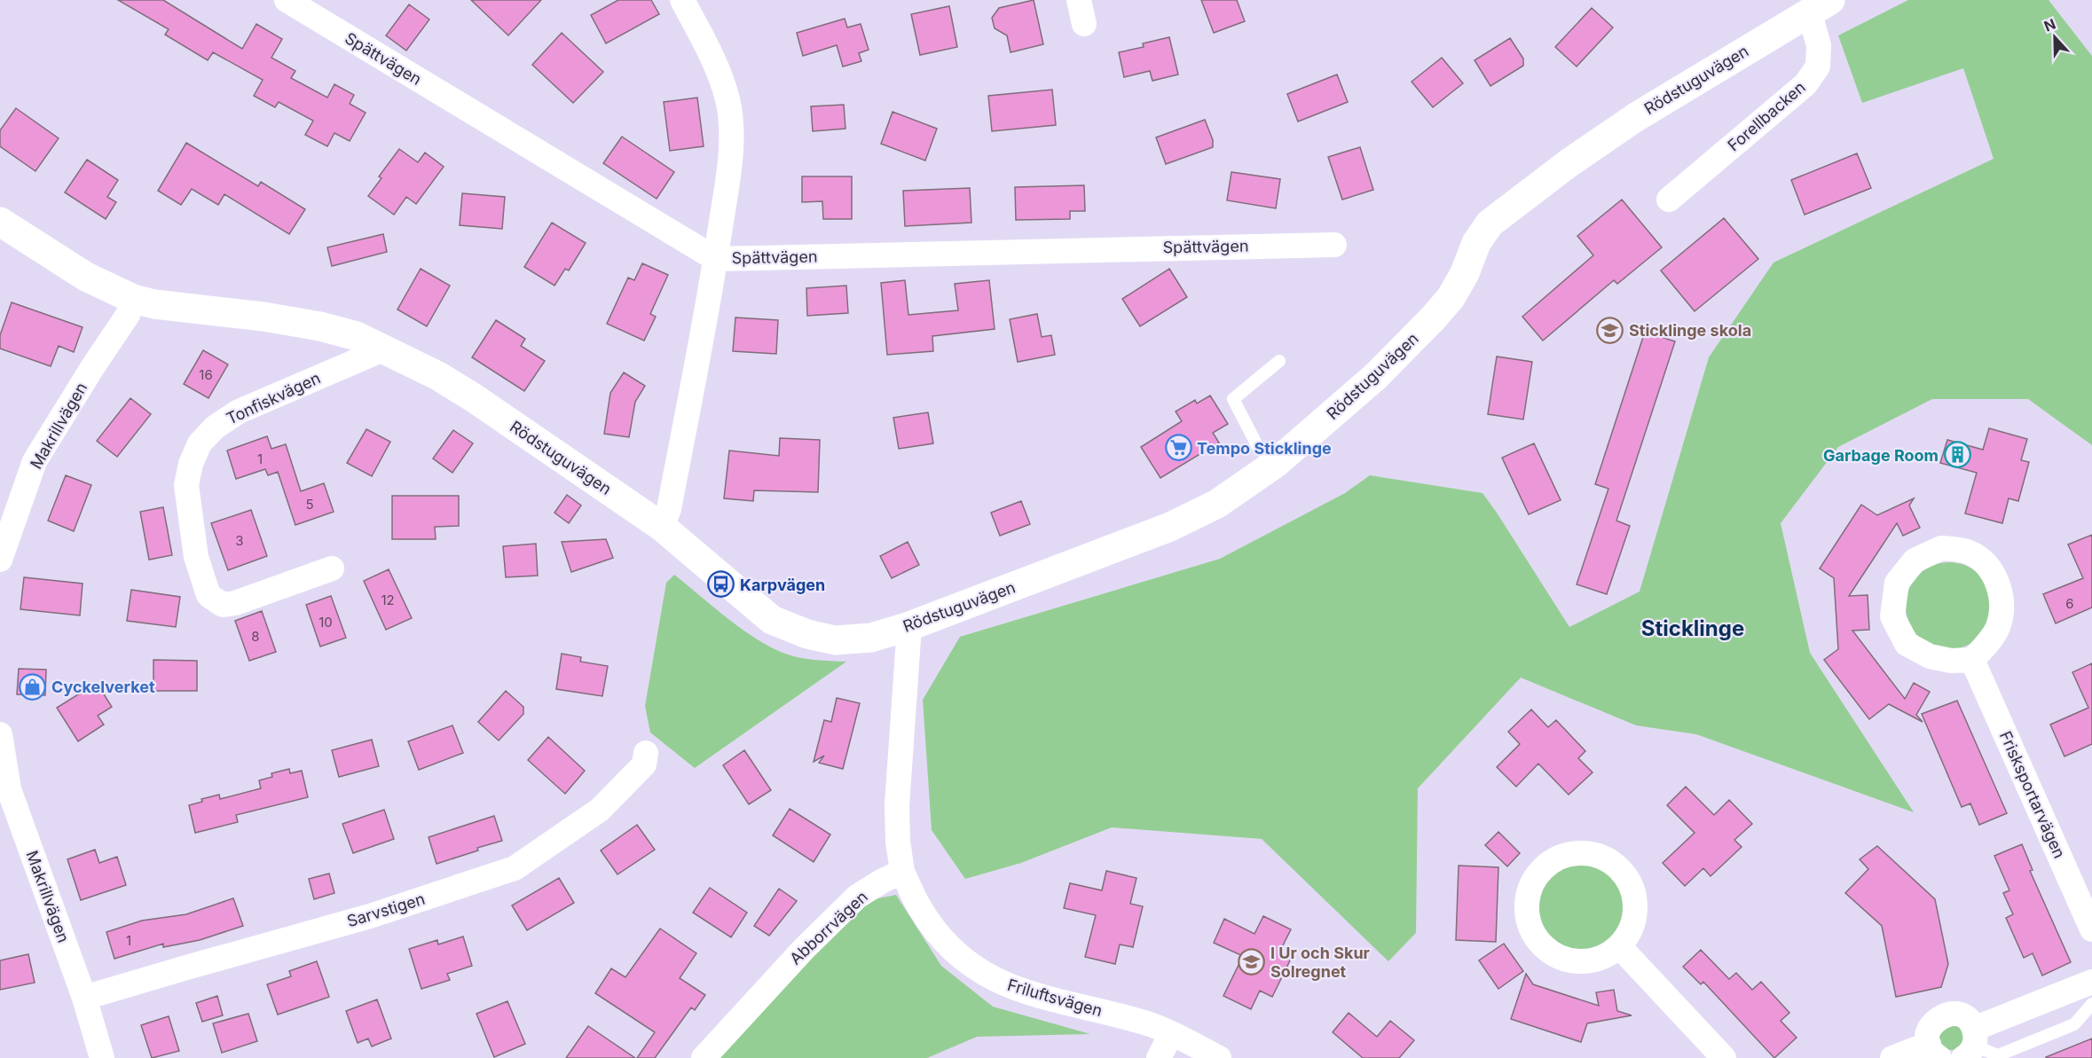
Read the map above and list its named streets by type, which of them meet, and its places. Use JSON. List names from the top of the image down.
{
  "streets": {
    "street": [
      "Spättvägen",
      "Rödstuguvägen",
      "Forellbacken",
      "Tonfiskvägen",
      "Makrillvägen",
      "Frisksportarvägen",
      "Sarvstigen",
      "Abborrvägen",
      "Friluftsvägen"
    ]
  },
  "crossings": [
    ["Rödstuguvägen", "Forellbacken"],
    ["Rödstuguvägen", "Tonfiskvägen"],
    ["Rödstuguvägen", "Makrillvägen"],
    ["Makrillvägen", "Sarvstigen"],
    ["Abborrvägen", "Friluftsvägen"]
  ],
  "districts": ["Sticklinge"],
  "places": {
    "school or university": ["Sticklinge skola", "I Ur och Skur Solregnet"],
    "supermarket": ["Tempo Sticklinge"],
    "building": ["Garbage Room"],
    "bus stop": ["Karpvägen"],
    "shop": ["Cyckelverket"]
  },
  "house_numbers": [
    "16",
    "1",
    "5",
    "3",
    "12",
    "6",
    "10",
    "8",
    "1"
  ],
  "north": "top"
}
